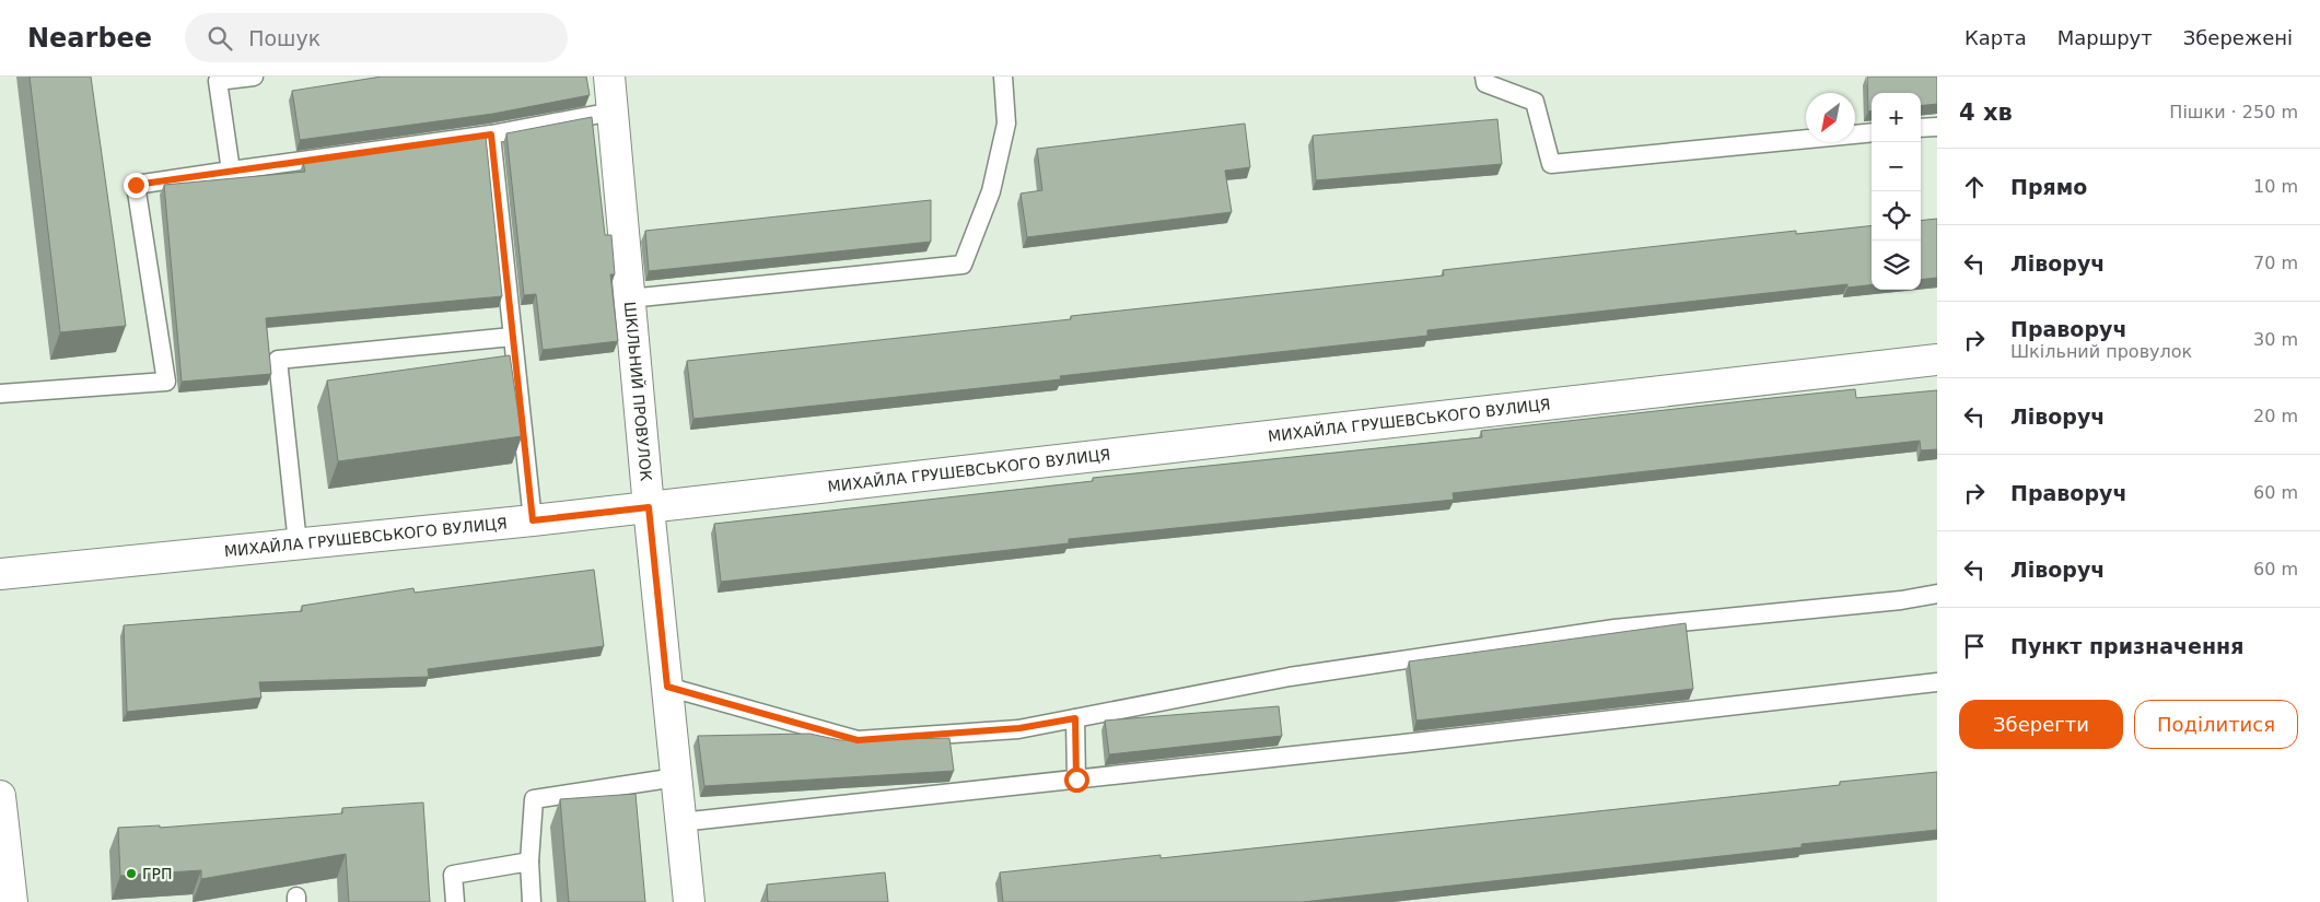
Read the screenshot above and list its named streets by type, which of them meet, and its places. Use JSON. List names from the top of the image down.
{
  "streets": {
    "street": ["ШКІЛЬНИЙ ПРОВУЛОК", "МИХАЙЛА ГРУШЕВСЬКОГО ВУЛИЦЯ"]
  },
  "crossings": [
    ["ШКІЛЬНИЙ ПРОВУЛОК", "МИХАЙЛА ГРУШЕВСЬКОГО ВУЛИЦЯ"]
  ],
  "places": ["ГРП"],
  "north": "bottom left",
  "page": {
    "header": "Nearbee",
    "search": "Пошук",
    "nav": ["Карта", "Маршрут", "Збережені"],
    "heading": ["4 хв", "Пішки · 250 m"],
    "map_buttons": ["+", "−"],
    "list": [
      ["Прямо", "10 m"],
      ["Ліворуч", "70 m"],
      ["Праворуч", "Шкільний провулок", "30 m"],
      ["Ліворуч", "20 m"],
      ["Праворуч", "60 m"],
      ["Ліворуч", "60 m"],
      "Пункт призначення"
    ],
    "buttons": ["Зберегти", "Поділитися"]
  }
}
